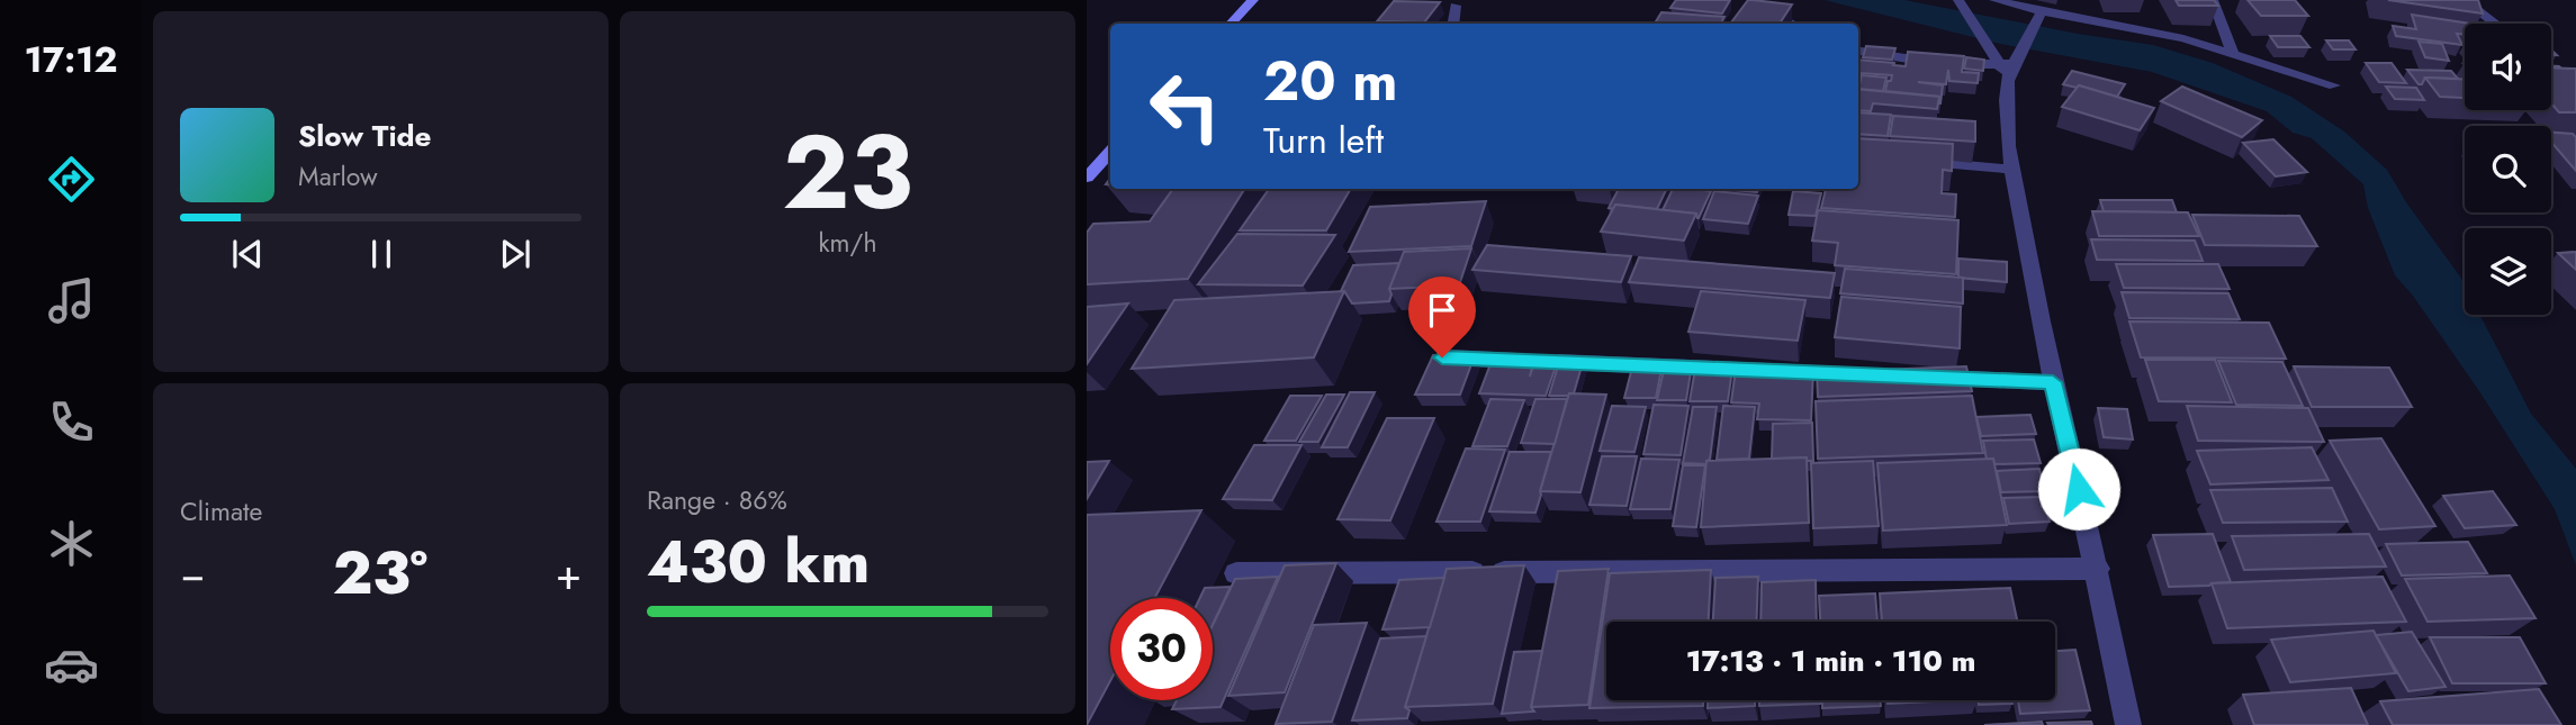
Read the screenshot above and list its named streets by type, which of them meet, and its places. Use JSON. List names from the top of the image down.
{
  "page": {
    "tabs": "17:12",
    "tile": [
      ["23", "km/h"],
      "Climate",
      ["Range · 86%", "430 km"]
    ],
    "turn": ["20 m", "Turn left"],
    "song": ["Slow Tide", "Marlow"],
    "heat": ["−", "23°", "+"],
    "limit": "30",
    "trip": "17:13 · 1 min · 110 m"
  }
}
